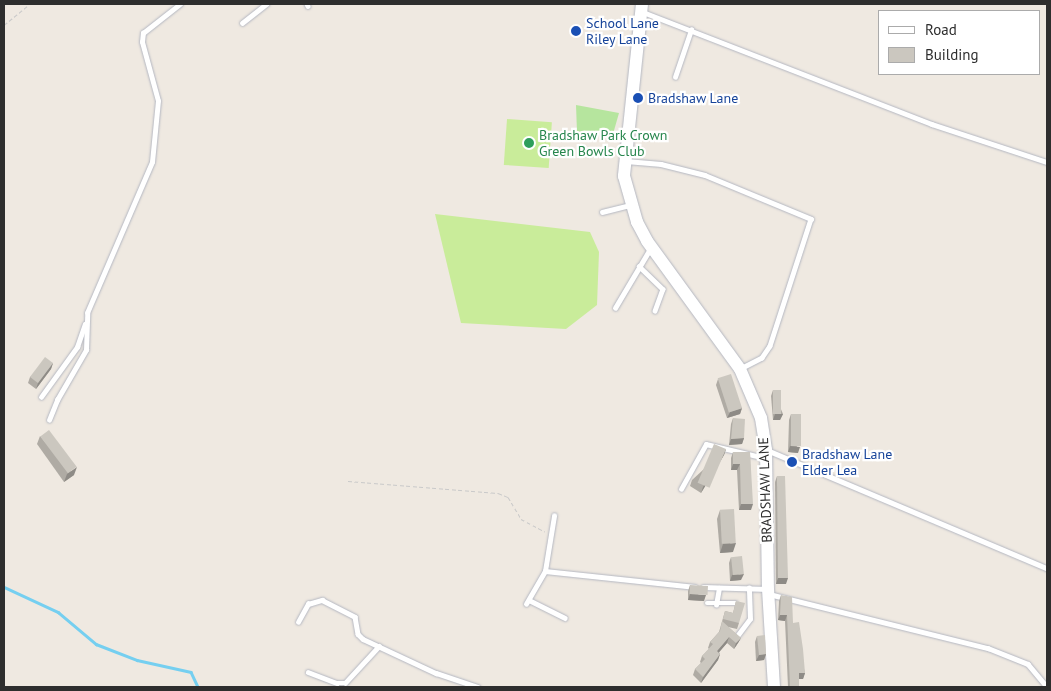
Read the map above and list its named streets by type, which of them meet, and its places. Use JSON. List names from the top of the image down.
{
  "streets": {
    "street": ["BRADSHAW LANE"]
  },
  "places": [
    "School Lane Riley Lane",
    "Bradshaw Lane",
    "Bradshaw Park Crown Green Bowls Club",
    "Bradshaw Lane Elder Lea"
  ],
  "legend": ["Road", "Building"]
}
